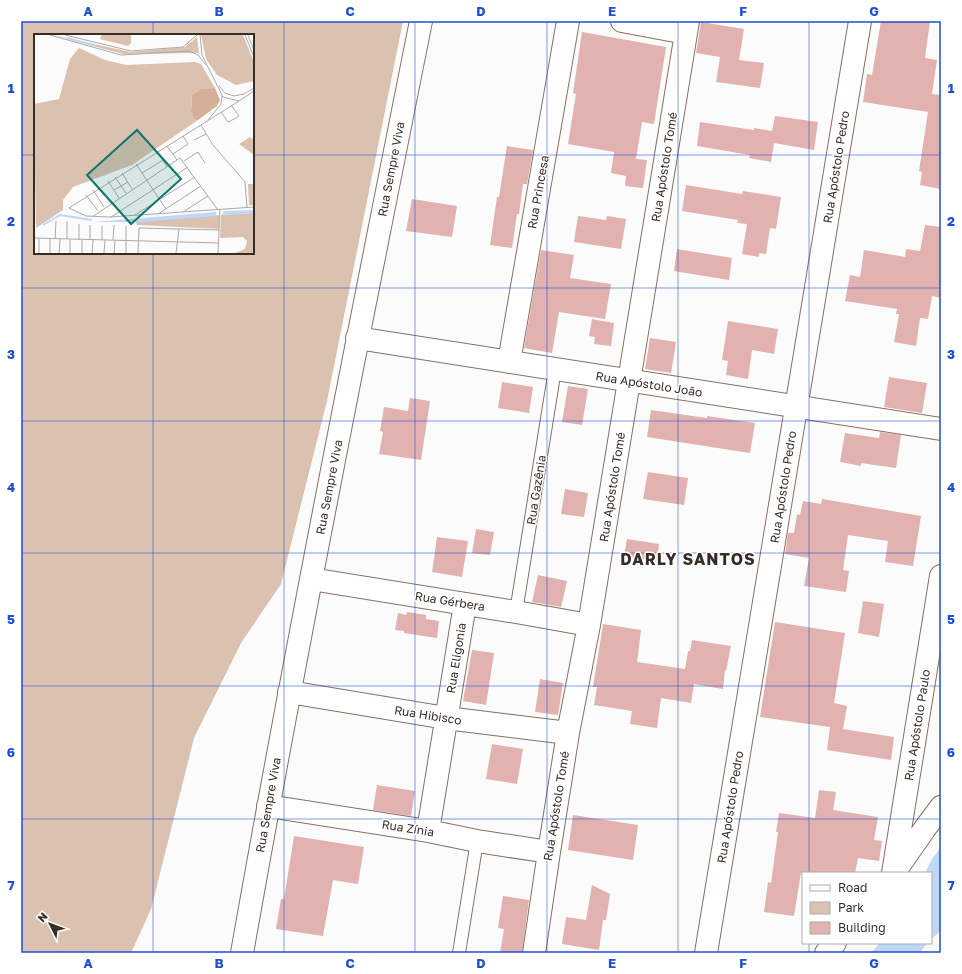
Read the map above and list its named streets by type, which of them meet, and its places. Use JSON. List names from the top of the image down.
{
  "streets": {
    "street": [
      "Rua Apóstolo Tomé",
      "Rua Apóstolo Pedro",
      "Rua Sempre Viva",
      "Rua Princesa",
      "Rua Apóstolo João",
      "Rua Gérbera",
      "Rua Eligonia",
      "Rua Hibisco",
      "Rua Apóstolo Paulo",
      "Rua Zínia"
    ],
    "lane": ["Rua Gazênia"]
  },
  "crossings": [
    ["Rua Apóstolo Tomé", "Rua Apóstolo João"],
    ["Rua Apóstolo Tomé", "Rua Gérbera"],
    ["Rua Apóstolo Tomé", "Rua Hibisco"],
    ["Rua Apóstolo Tomé", "Rua Zínia"],
    ["Rua Apóstolo Pedro", "Rua Apóstolo João"],
    ["Rua Sempre Viva", "Rua Apóstolo João"],
    ["Rua Sempre Viva", "Rua Gérbera"],
    ["Rua Sempre Viva", "Rua Hibisco"],
    ["Rua Sempre Viva", "Rua Zínia"],
    ["Rua Princesa", "Rua Apóstolo João"],
    ["Rua Apóstolo João", "Rua Gazênia"],
    ["Rua Gazênia", "Rua Gérbera"],
    ["Rua Gérbera", "Rua Eligonia"],
    ["Rua Eligonia", "Rua Hibisco"],
    ["Rua Eligonia", "Rua Zínia"]
  ],
  "districts": ["DARLY SANTOS"],
  "legend": ["Road", "Park", "Building"],
  "north": "top left",
  "grid": {
    "columns": [
      "A",
      "B",
      "C",
      "D",
      "E",
      "F",
      "G"
    ],
    "rows": [
      "1",
      "2",
      "3",
      "4",
      "5",
      "6",
      "7"
    ]
  }
}
